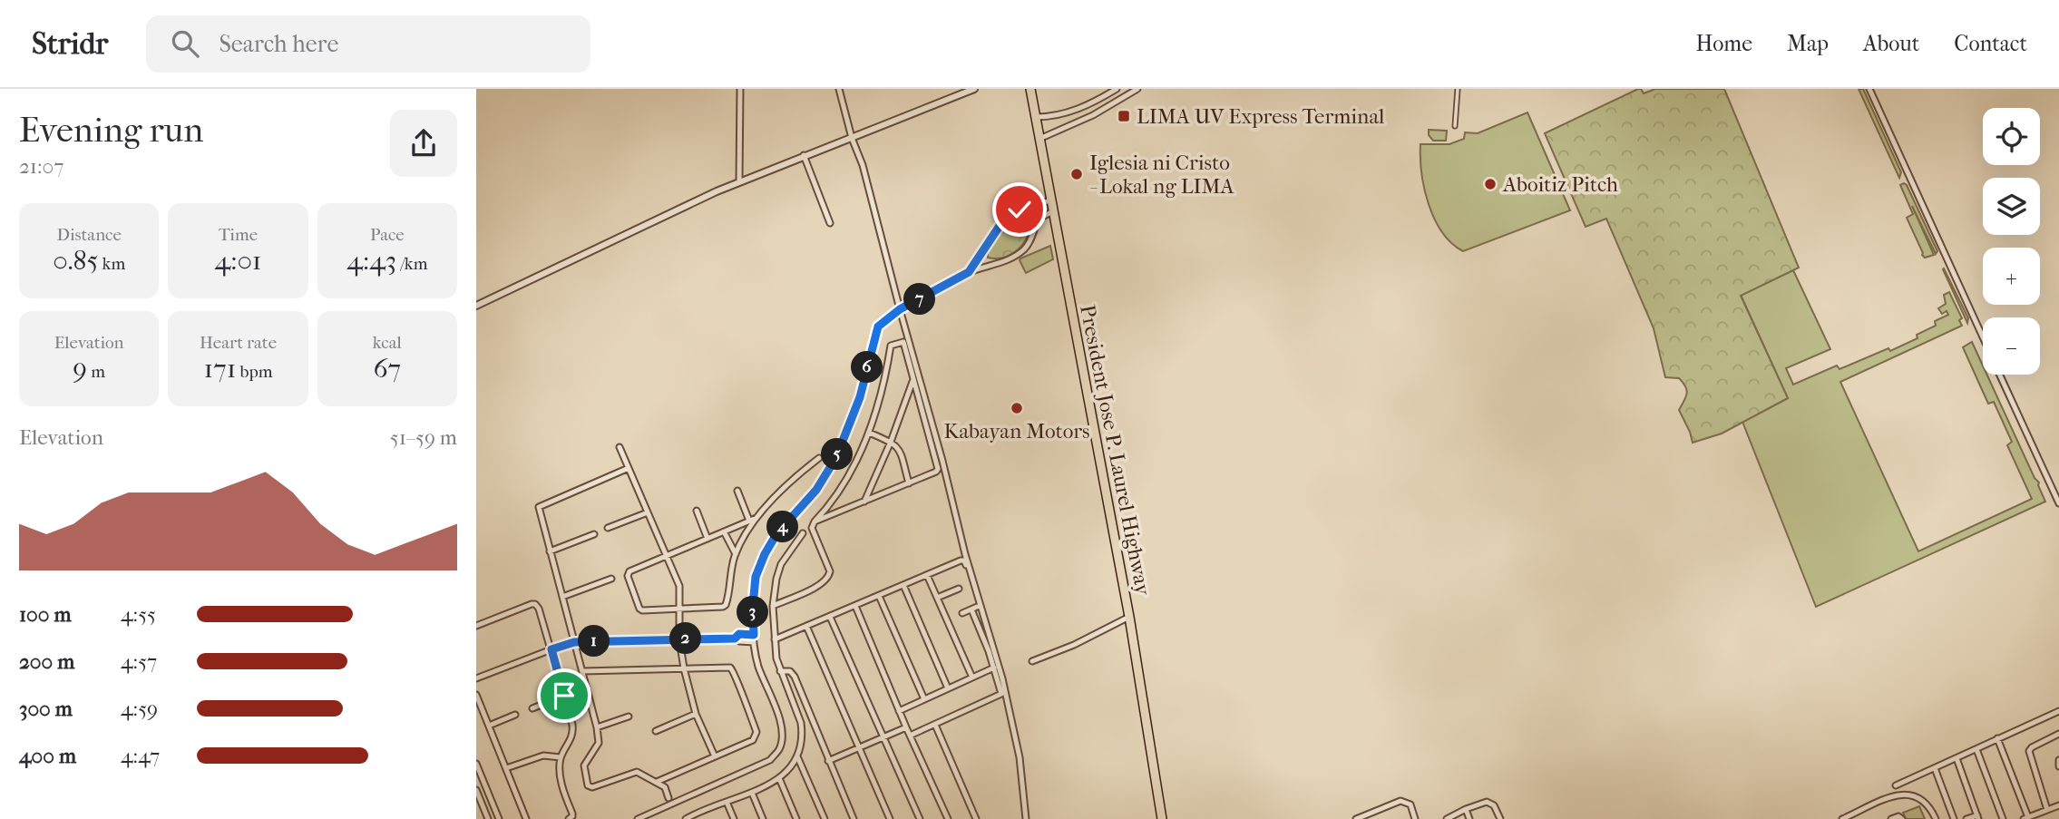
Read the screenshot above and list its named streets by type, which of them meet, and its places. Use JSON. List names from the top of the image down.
{
  "streets": {
    "highway": ["President Jose P. Laurel Highway"]
  },
  "places": {
    "transit": ["LIMA UV Express Terminal"],
    "other": ["Iglesia ni Cristo - Lokal ng LIMA", "Aboitiz Pitch", "Kabayan Motors"]
  },
  "page": {
    "header": "Stridr",
    "search": "Search here",
    "nav": [
      "Home",
      "Map",
      "About",
      "Contact"
    ],
    "heading": ["Evening run", "21:07"],
    "map_buttons": ["+", "−"],
    "stats": [
      ["Distance", "0.85 km"],
      ["Time", "4:01"],
      ["Pace", "4:43 /km"],
      ["Elevation", "9 m"],
      ["Heart rate", "171 bpm"],
      ["kcal", "67"]
    ],
    "pins": [
      "7",
      "6",
      "5",
      "4",
      "3",
      "2",
      "1"
    ],
    "chart": ["Elevation", "51–59 m"],
    "list": [
      {
        "name": "100 m",
        "note": "4:55"
      },
      {
        "name": "200 m",
        "note": "4:57"
      },
      {
        "name": "300 m",
        "note": "4:59"
      },
      {
        "name": "400 m",
        "note": "4:47"
      }
    ]
  }
}
